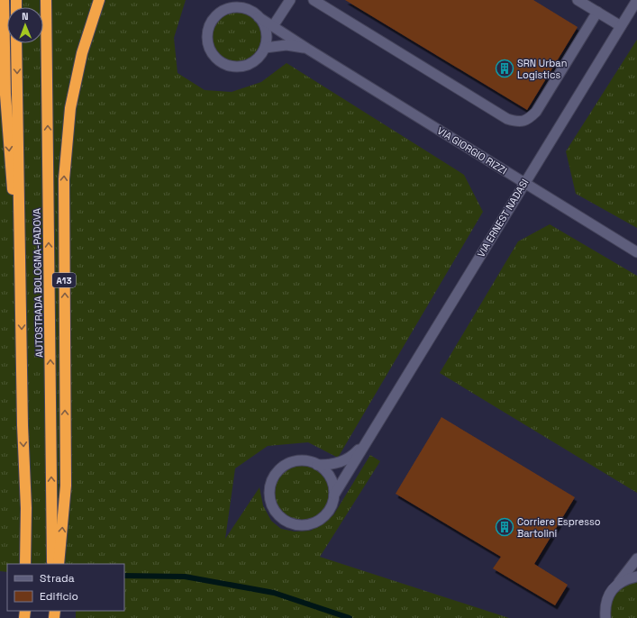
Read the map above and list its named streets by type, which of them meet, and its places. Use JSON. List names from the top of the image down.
{
  "streets": {
    "highway": ["A13", "AUTOSTRADA BOLOGNA-PADOVA"],
    "street": ["VIA GIORGIO RIZZI", "VIA ERNEST NADASI"]
  },
  "crossings": [
    ["VIA GIORGIO RIZZI", "VIA ERNEST NADASI"]
  ],
  "places": {
    "building": ["SRN Urban Logistics", "Corriere Espresso Bartolini"]
  },
  "legend": ["Strada", "Edificio"],
  "north": "top"
}
